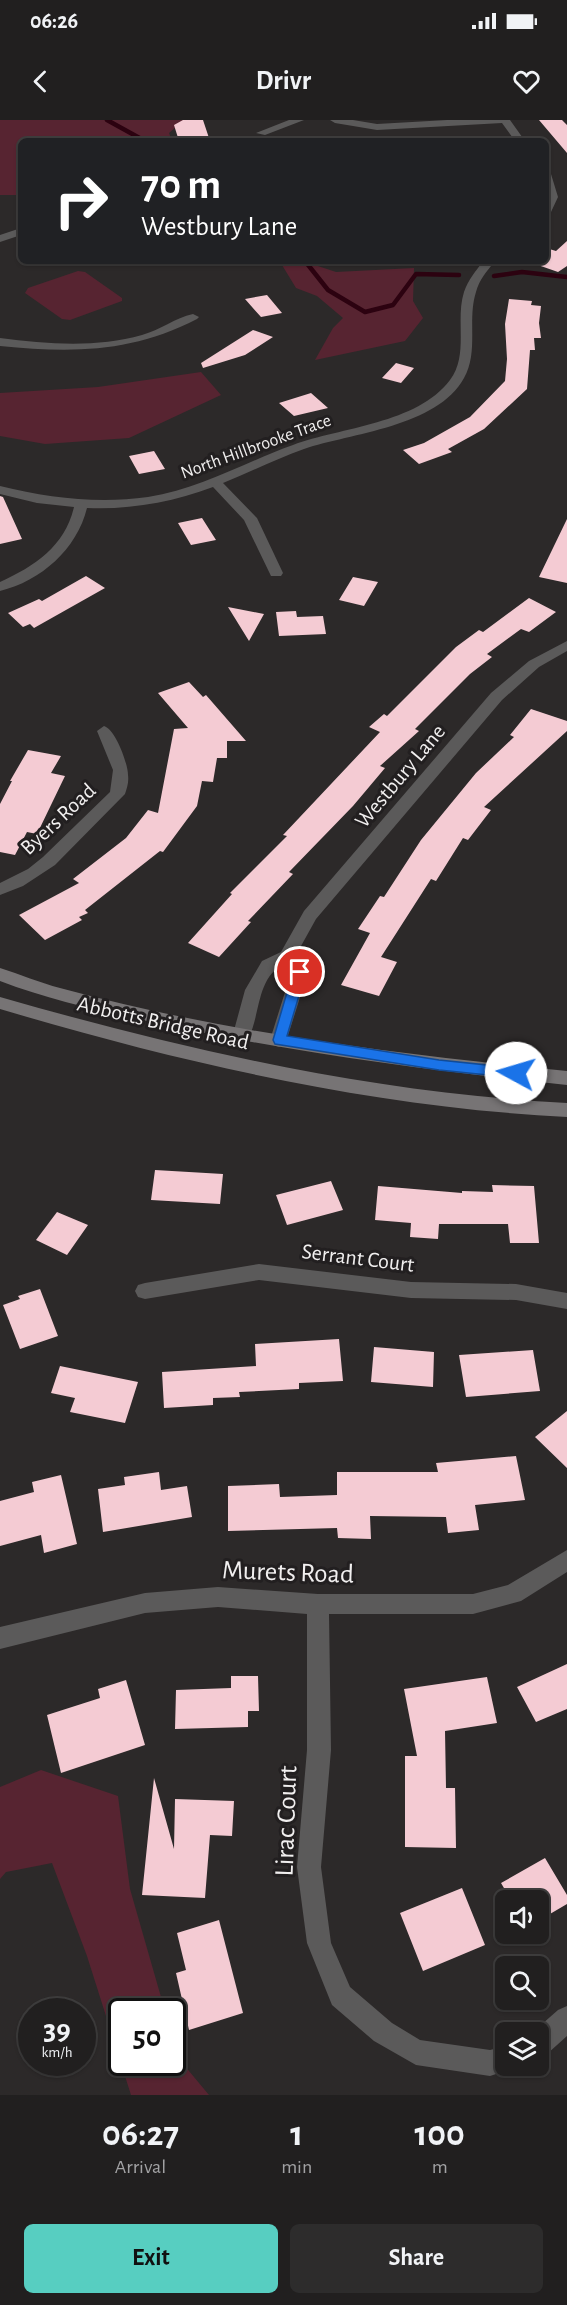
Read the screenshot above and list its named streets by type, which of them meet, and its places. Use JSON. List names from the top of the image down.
{
  "streets": {
    "main road": ["Abbotts Bridge Road"],
    "street": [
      "North Hillbrooke Trace",
      "Westbury Lane",
      "Byers Road",
      "Serrant Court",
      "Murets Road",
      "Lirac Court"
    ]
  },
  "crossings": [
    ["Westbury Lane", "Abbotts Bridge Road"],
    ["Murets Road", "Lirac Court"]
  ],
  "page": {
    "status": "06:26",
    "header": "Drivr",
    "turn": ["70 m", "Westbury Lane"],
    "speed": "39 km/h",
    "limit": "50",
    "eta": [
      "06:27",
      "Arrival",
      "1",
      "min",
      "100",
      "m"
    ],
    "buttons": ["Exit", "Share"]
  }
}
